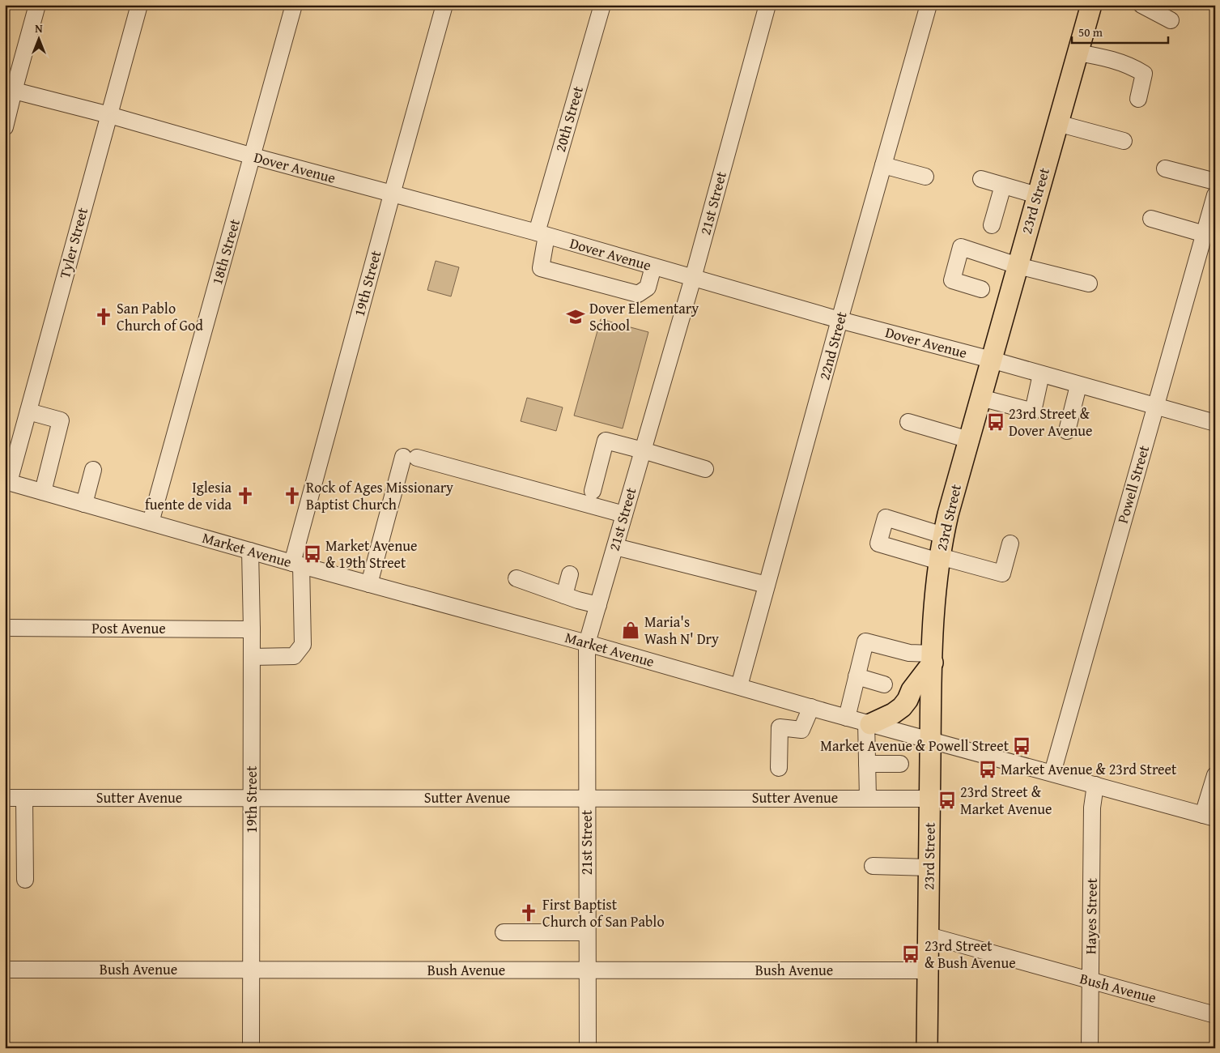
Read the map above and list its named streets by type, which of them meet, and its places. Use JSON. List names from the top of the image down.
{
  "streets": {
    "main road": ["23rd Street"],
    "street": [
      "20th Street",
      "Dover Avenue",
      "21st Street",
      "Tyler Street",
      "18th Street",
      "19th Street",
      "22nd Street",
      "Powell Street",
      "Market Avenue",
      "Post Avenue",
      "Sutter Avenue",
      "Hayes Street",
      "Bush Avenue"
    ]
  },
  "crossings": [
    ["20th Street", "Dover Avenue"],
    ["Dover Avenue", "23rd Street"],
    ["Dover Avenue", "21st Street"],
    ["Dover Avenue", "Tyler Street"],
    ["Dover Avenue", "18th Street"],
    ["Dover Avenue", "19th Street"],
    ["Dover Avenue", "22nd Street"],
    ["Dover Avenue", "Powell Street"],
    ["23rd Street", "Market Avenue"],
    ["23rd Street", "Sutter Avenue"],
    ["23rd Street", "Bush Avenue"],
    ["21st Street", "Market Avenue"],
    ["21st Street", "Sutter Avenue"],
    ["21st Street", "Bush Avenue"],
    ["Tyler Street", "Market Avenue"],
    ["18th Street", "Market Avenue"],
    ["19th Street", "Market Avenue"],
    ["19th Street", "Post Avenue"],
    ["19th Street", "Sutter Avenue"],
    ["19th Street", "Bush Avenue"],
    ["22nd Street", "Market Avenue"],
    ["Powell Street", "Market Avenue"],
    ["Market Avenue", "Hayes Street"],
    ["Hayes Street", "Bush Avenue"]
  ],
  "places": {
    "church": [
      "San Pablo Church of God",
      "Iglesia fuente de vida",
      "Rock of Ages Missionary Baptist Church",
      "First Baptist Church of San Pablo"
    ],
    "school or university": ["Dover Elementary School"],
    "bus stop": [
      "23rd Street & Dover Avenue",
      "Market Avenue & 19th Street",
      "Market Avenue & Powell Street",
      "Market Avenue & 23rd Street",
      "23rd Street & Market Avenue",
      "23rd Street & Bush Avenue"
    ],
    "shop": ["Maria's Wash N' Dry"]
  },
  "scale_bar": "50 m",
  "north": "top"
}
